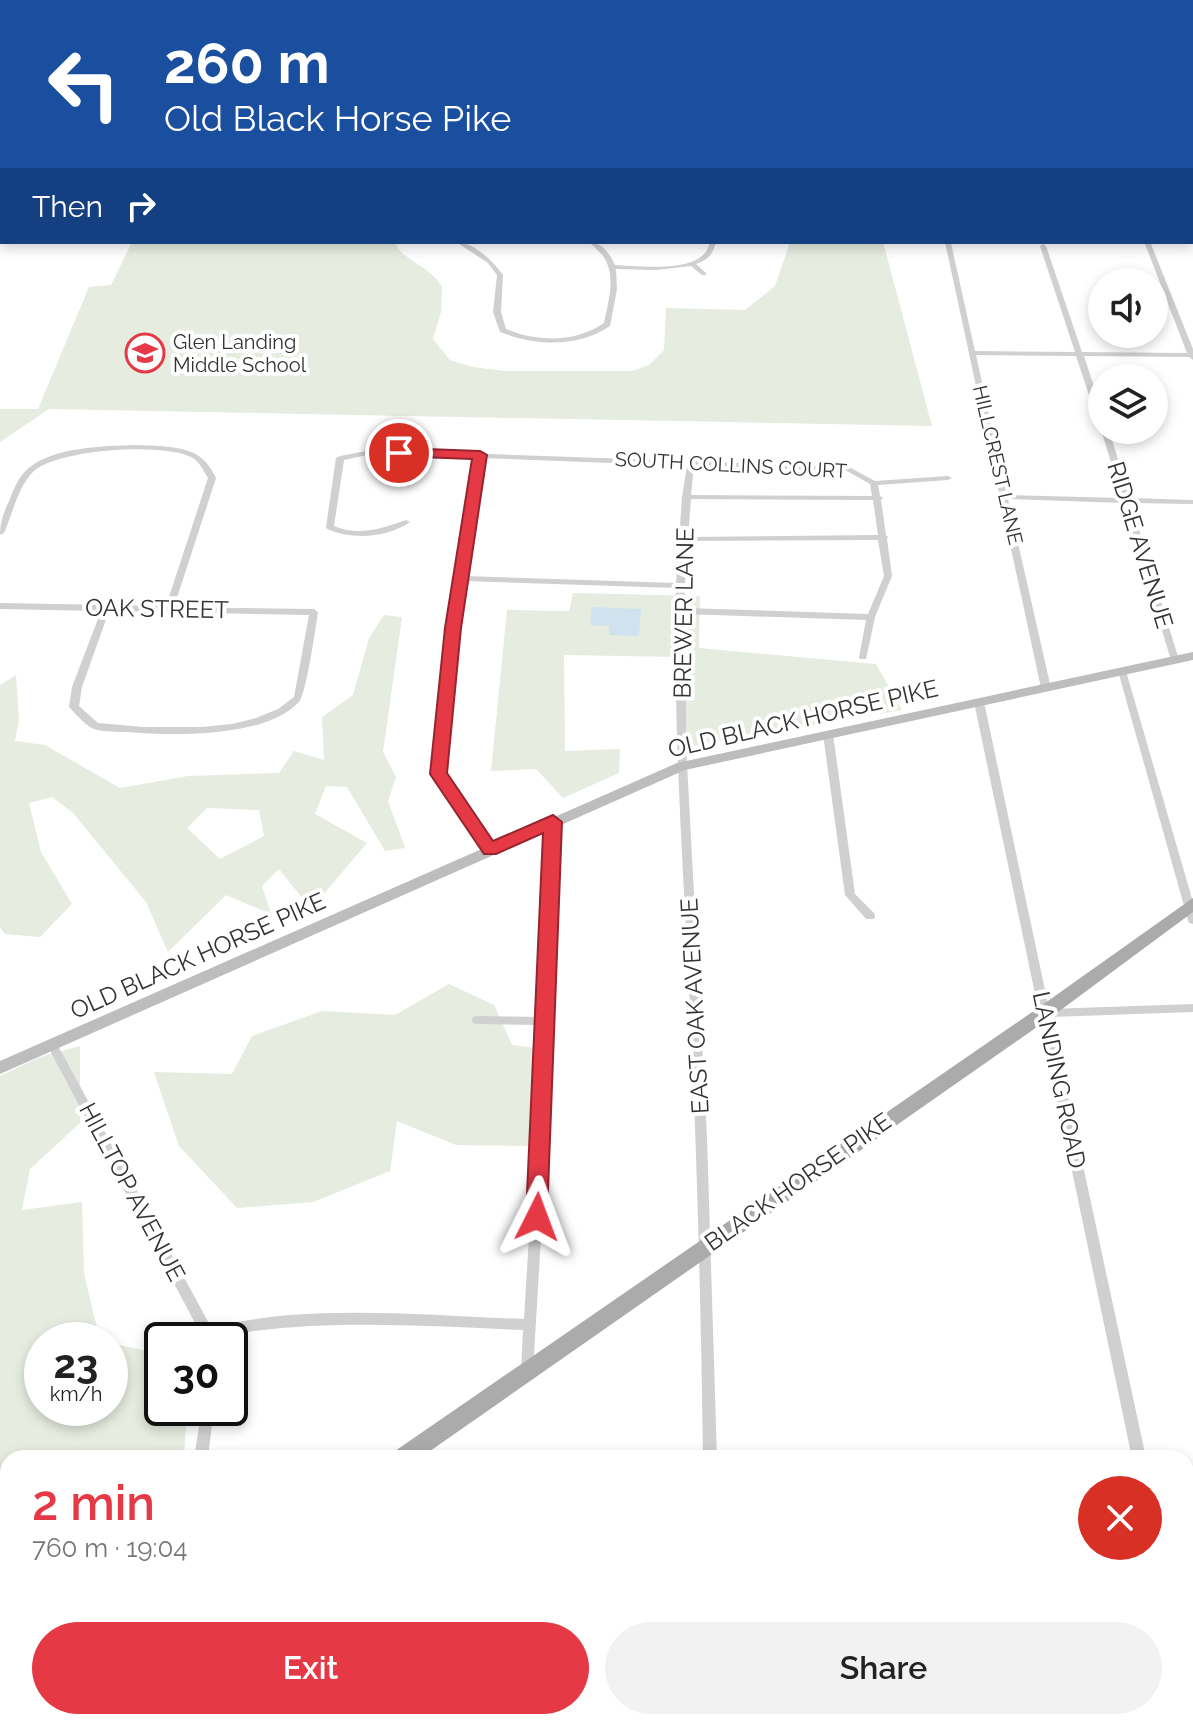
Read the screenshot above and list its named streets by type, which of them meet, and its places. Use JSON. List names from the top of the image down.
{
  "streets": {
    "main road": ["BLACK HORSE PIKE"],
    "street": [
      "SOUTH COLLINS COURT",
      "HILLCREST LANE",
      "RIDGE AVENUE",
      "OAK STREET",
      "BREWER LANE",
      "OLD BLACK HORSE PIKE",
      "EAST OAK AVENUE",
      "LANDING ROAD",
      "HILLTOP AVENUE"
    ]
  },
  "crossings": [
    ["SOUTH COLLINS COURT", "BREWER LANE"],
    ["HILLCREST LANE", "OLD BLACK HORSE PIKE"],
    ["RIDGE AVENUE", "OLD BLACK HORSE PIKE"],
    ["BREWER LANE", "OLD BLACK HORSE PIKE"],
    ["BREWER LANE", "EAST OAK AVENUE"],
    ["OLD BLACK HORSE PIKE", "EAST OAK AVENUE"],
    ["OLD BLACK HORSE PIKE", "LANDING ROAD"],
    ["OLD BLACK HORSE PIKE", "HILLTOP AVENUE"],
    ["EAST OAK AVENUE", "BLACK HORSE PIKE"],
    ["LANDING ROAD", "BLACK HORSE PIKE"]
  ],
  "places": {
    "school or university": ["Glen Landing Middle School"]
  },
  "page": {
    "turn": ["260 m", "Old Black Horse Pike"],
    "then": "Then",
    "speed": "23 km/h",
    "limit": "30",
    "heading": ["2 min", "760 m · 19:04"],
    "buttons": ["Exit", "Share"]
  }
}
